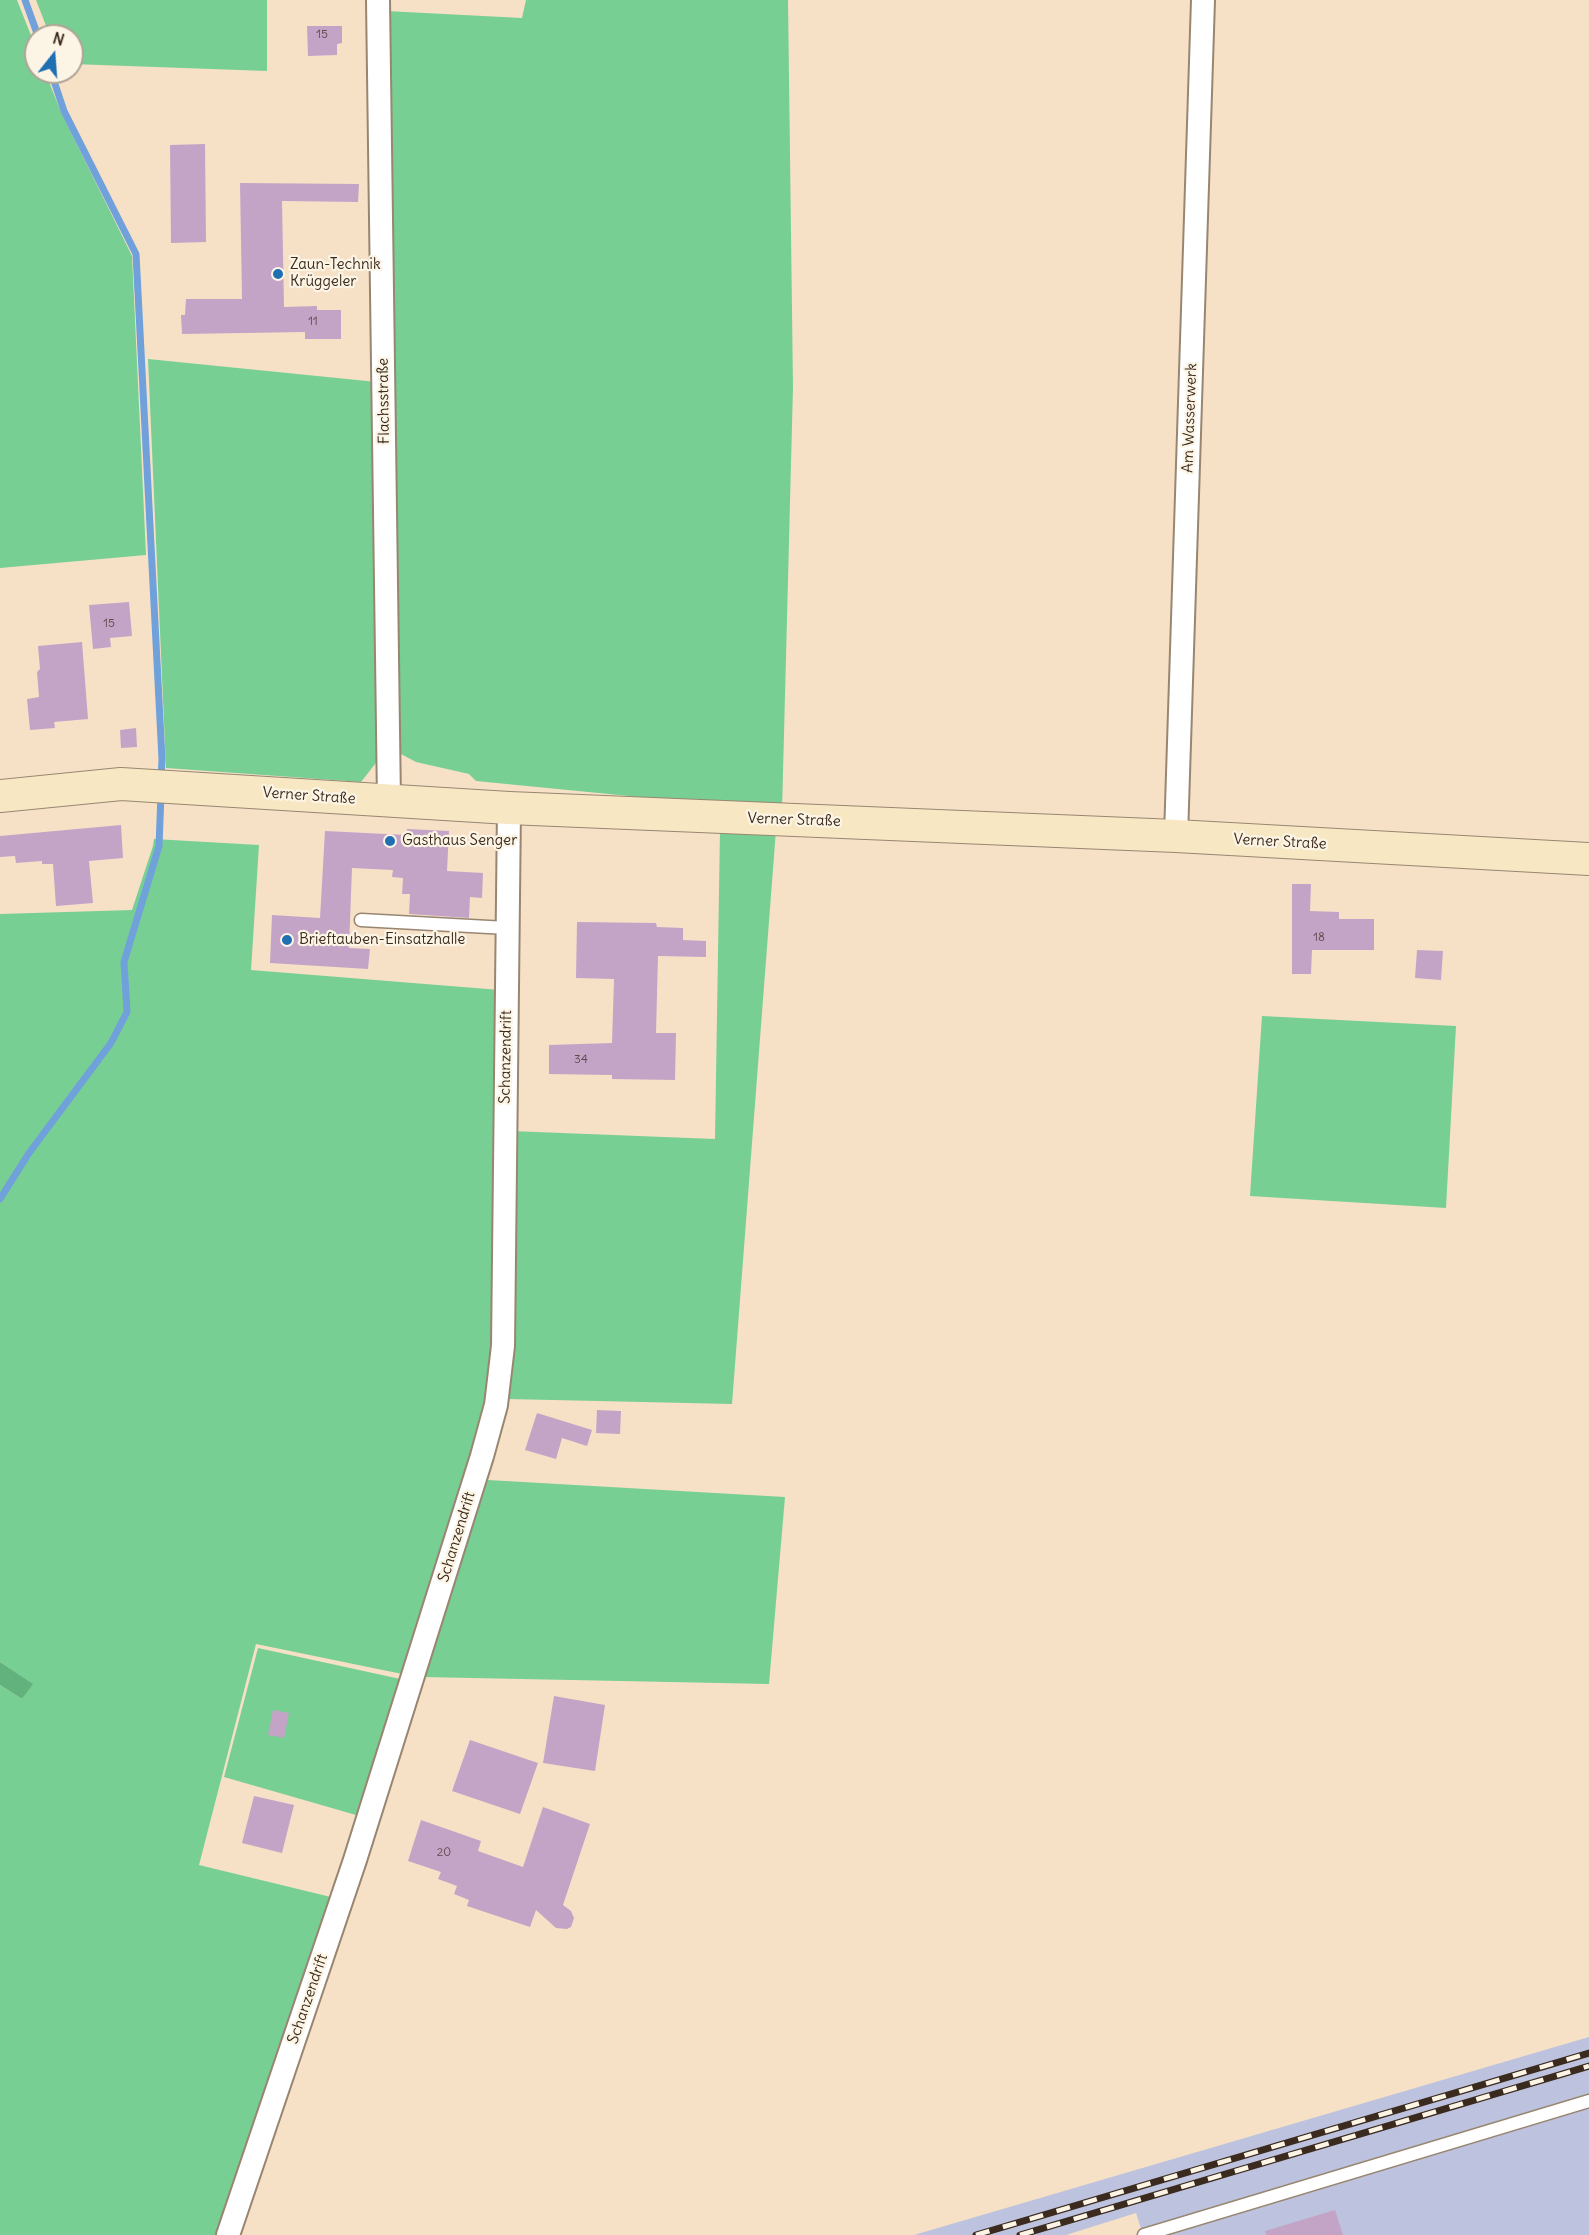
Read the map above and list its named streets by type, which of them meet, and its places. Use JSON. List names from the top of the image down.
{
  "streets": {
    "street": [
      "Flachsstraße",
      "Am Wasserwerk",
      "Verner Straße",
      "Schanzendrift"
    ]
  },
  "crossings": [
    ["Flachsstraße", "Verner Straße"],
    ["Am Wasserwerk", "Verner Straße"],
    ["Verner Straße", "Schanzendrift"]
  ],
  "places": ["Zaun-Technik Krüggeler", "Gasthaus Senger", "Brieftauben-Einsatzhalle"],
  "house_numbers": [
    "15",
    "11",
    "15",
    "18",
    "34",
    "20"
  ],
  "north": "top"
}
